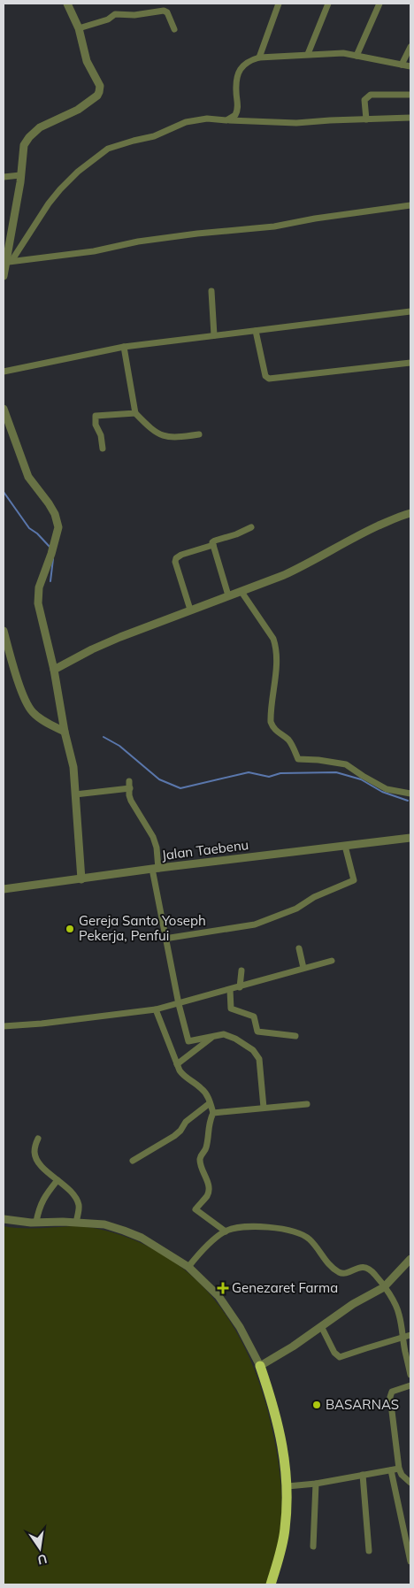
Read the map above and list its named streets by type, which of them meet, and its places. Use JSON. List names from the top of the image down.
{
  "streets": {
    "street": ["Jalan Taebenu"]
  },
  "places": {
    "other": ["Gereja Santo Yoseph Pekerja, Penfui", "BASARNAS"],
    "health": ["Genezaret Farma"]
  },
  "north": "bottom"
}
